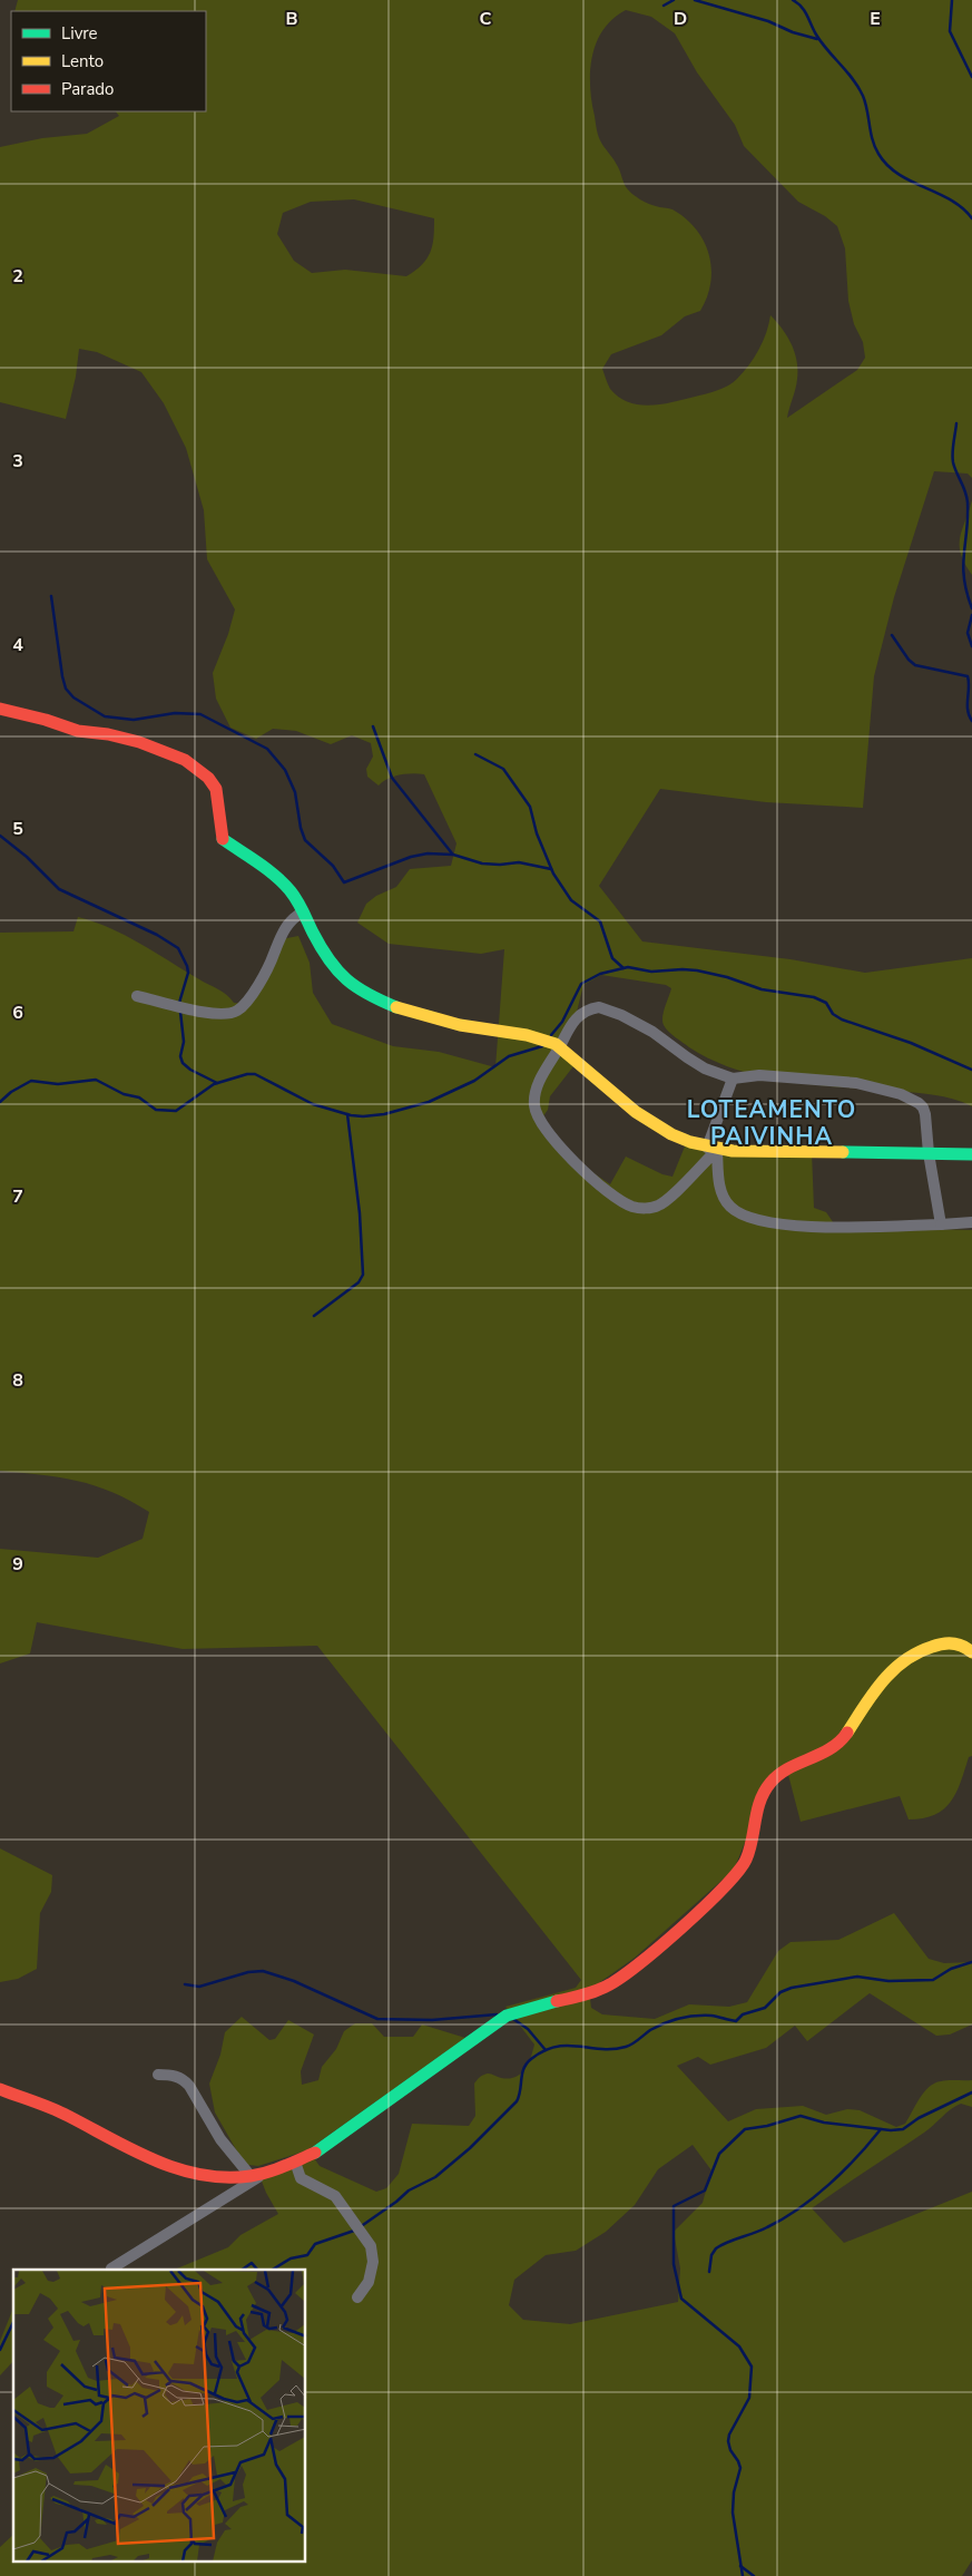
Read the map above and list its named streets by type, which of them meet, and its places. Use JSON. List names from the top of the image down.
{
  "districts": ["LOTEAMENTO PAIVINHA"],
  "legend": ["Livre", "Lento", "Parado"],
  "grid": {
    "columns": [
      "B",
      "C",
      "D",
      "E"
    ],
    "rows": [
      "2",
      "3",
      "4",
      "5",
      "6",
      "7",
      "8",
      "9"
    ]
  }
}
